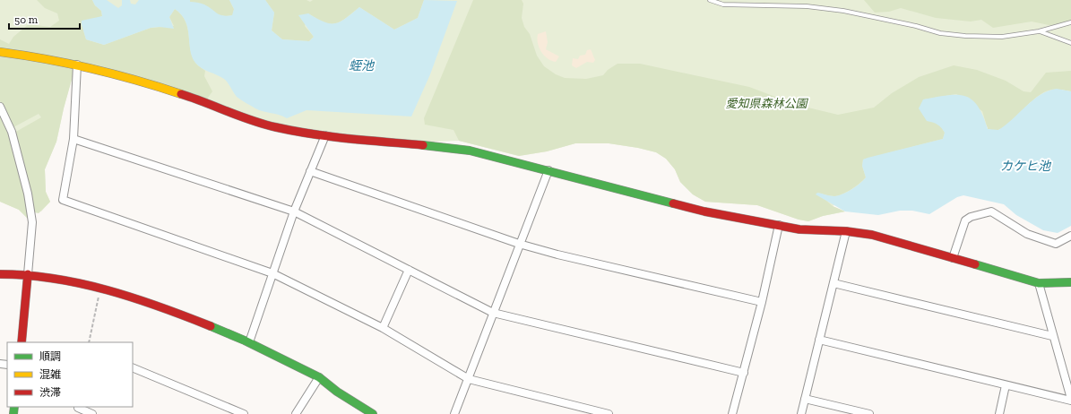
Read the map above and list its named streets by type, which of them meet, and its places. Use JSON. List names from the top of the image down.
{
  "water": ["蛭池", "カケヒ池"],
  "parks": ["愛知県森林公園"],
  "legend": ["順調", "混雑", "渋滞"],
  "scale_bar": "50 m"
}
